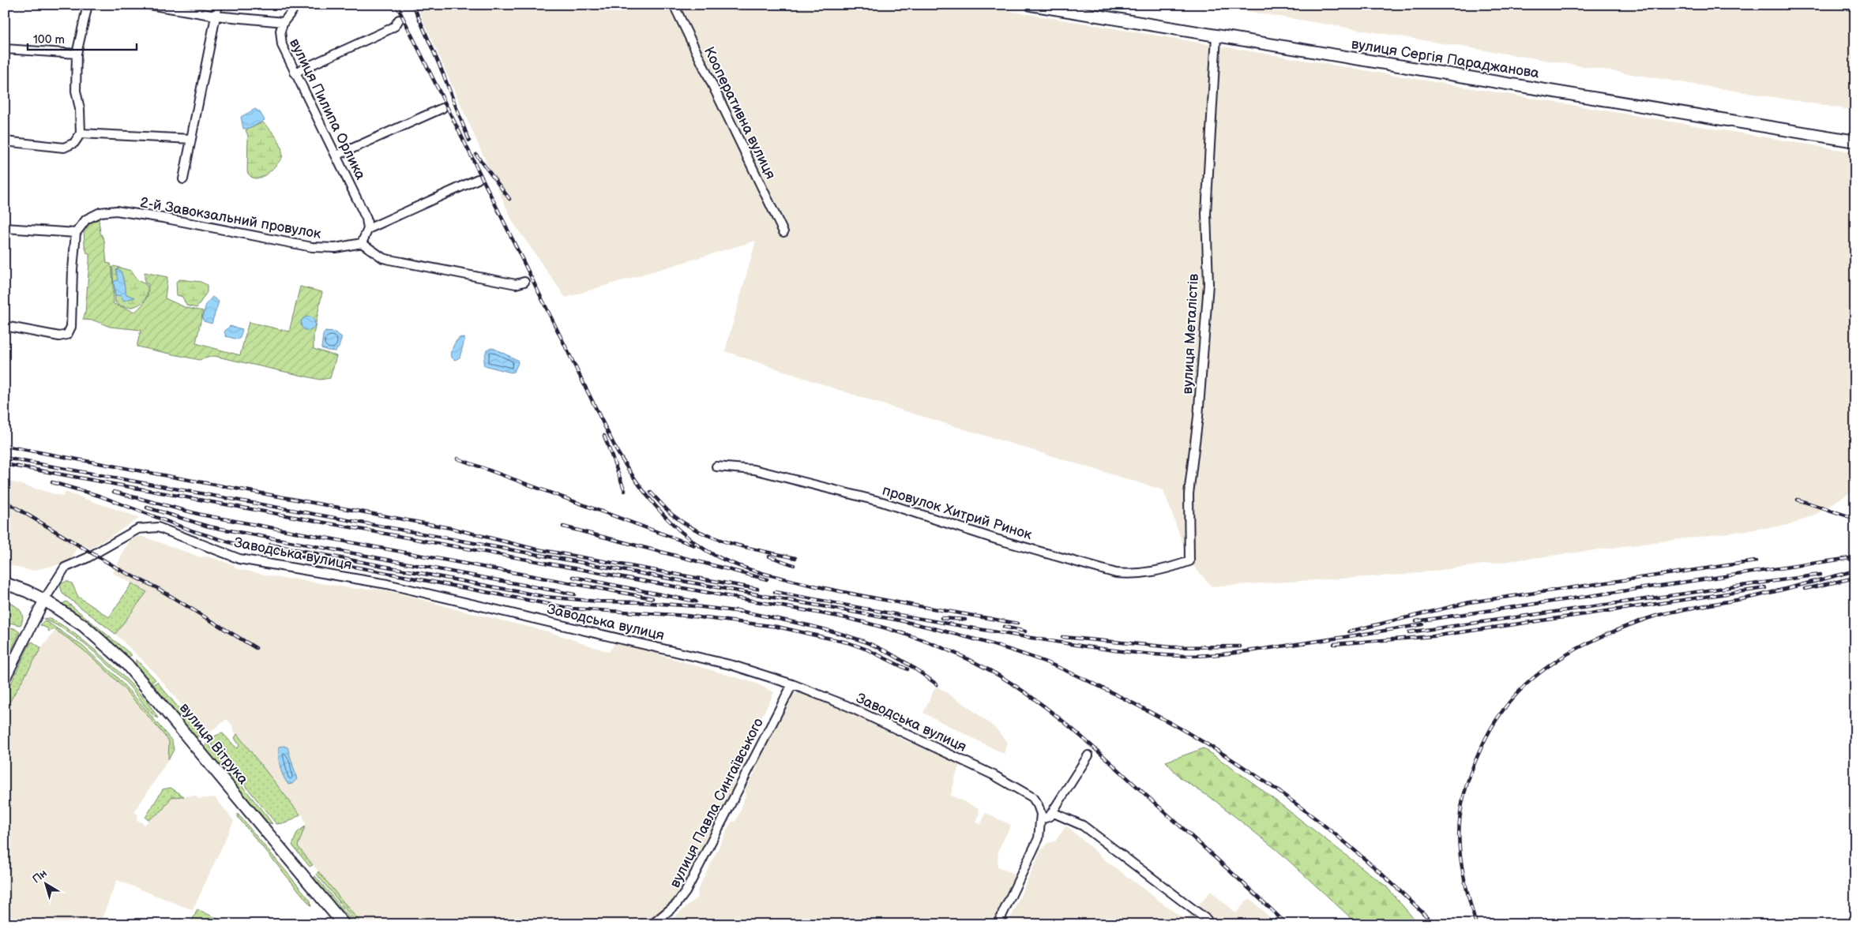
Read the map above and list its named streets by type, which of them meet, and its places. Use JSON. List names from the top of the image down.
{
  "streets": {
    "main road": ["вулиця Сергія Параджанова", "вулиця Вітрука"],
    "street": [
      "вулиця Пилипа Орлика",
      "Кооперативна вулиця",
      "2-й Завокзальний провулок",
      "вулиця Металістів",
      "провулок Хитрий Ринок",
      "Заводська вулиця",
      "вулиця Павла Сингаївського"
    ]
  },
  "crossings": [
    ["вулиця Сергія Параджанова", "вулиця Металістів"],
    ["вулиця Металістів", "провулок Хитрий Ринок"],
    ["Заводська вулиця", "вулиця Вітрука"],
    ["Заводська вулиця", "вулиця Павла Сингаївського"]
  ],
  "scale_bar": "100 m",
  "north": "top left"
}
